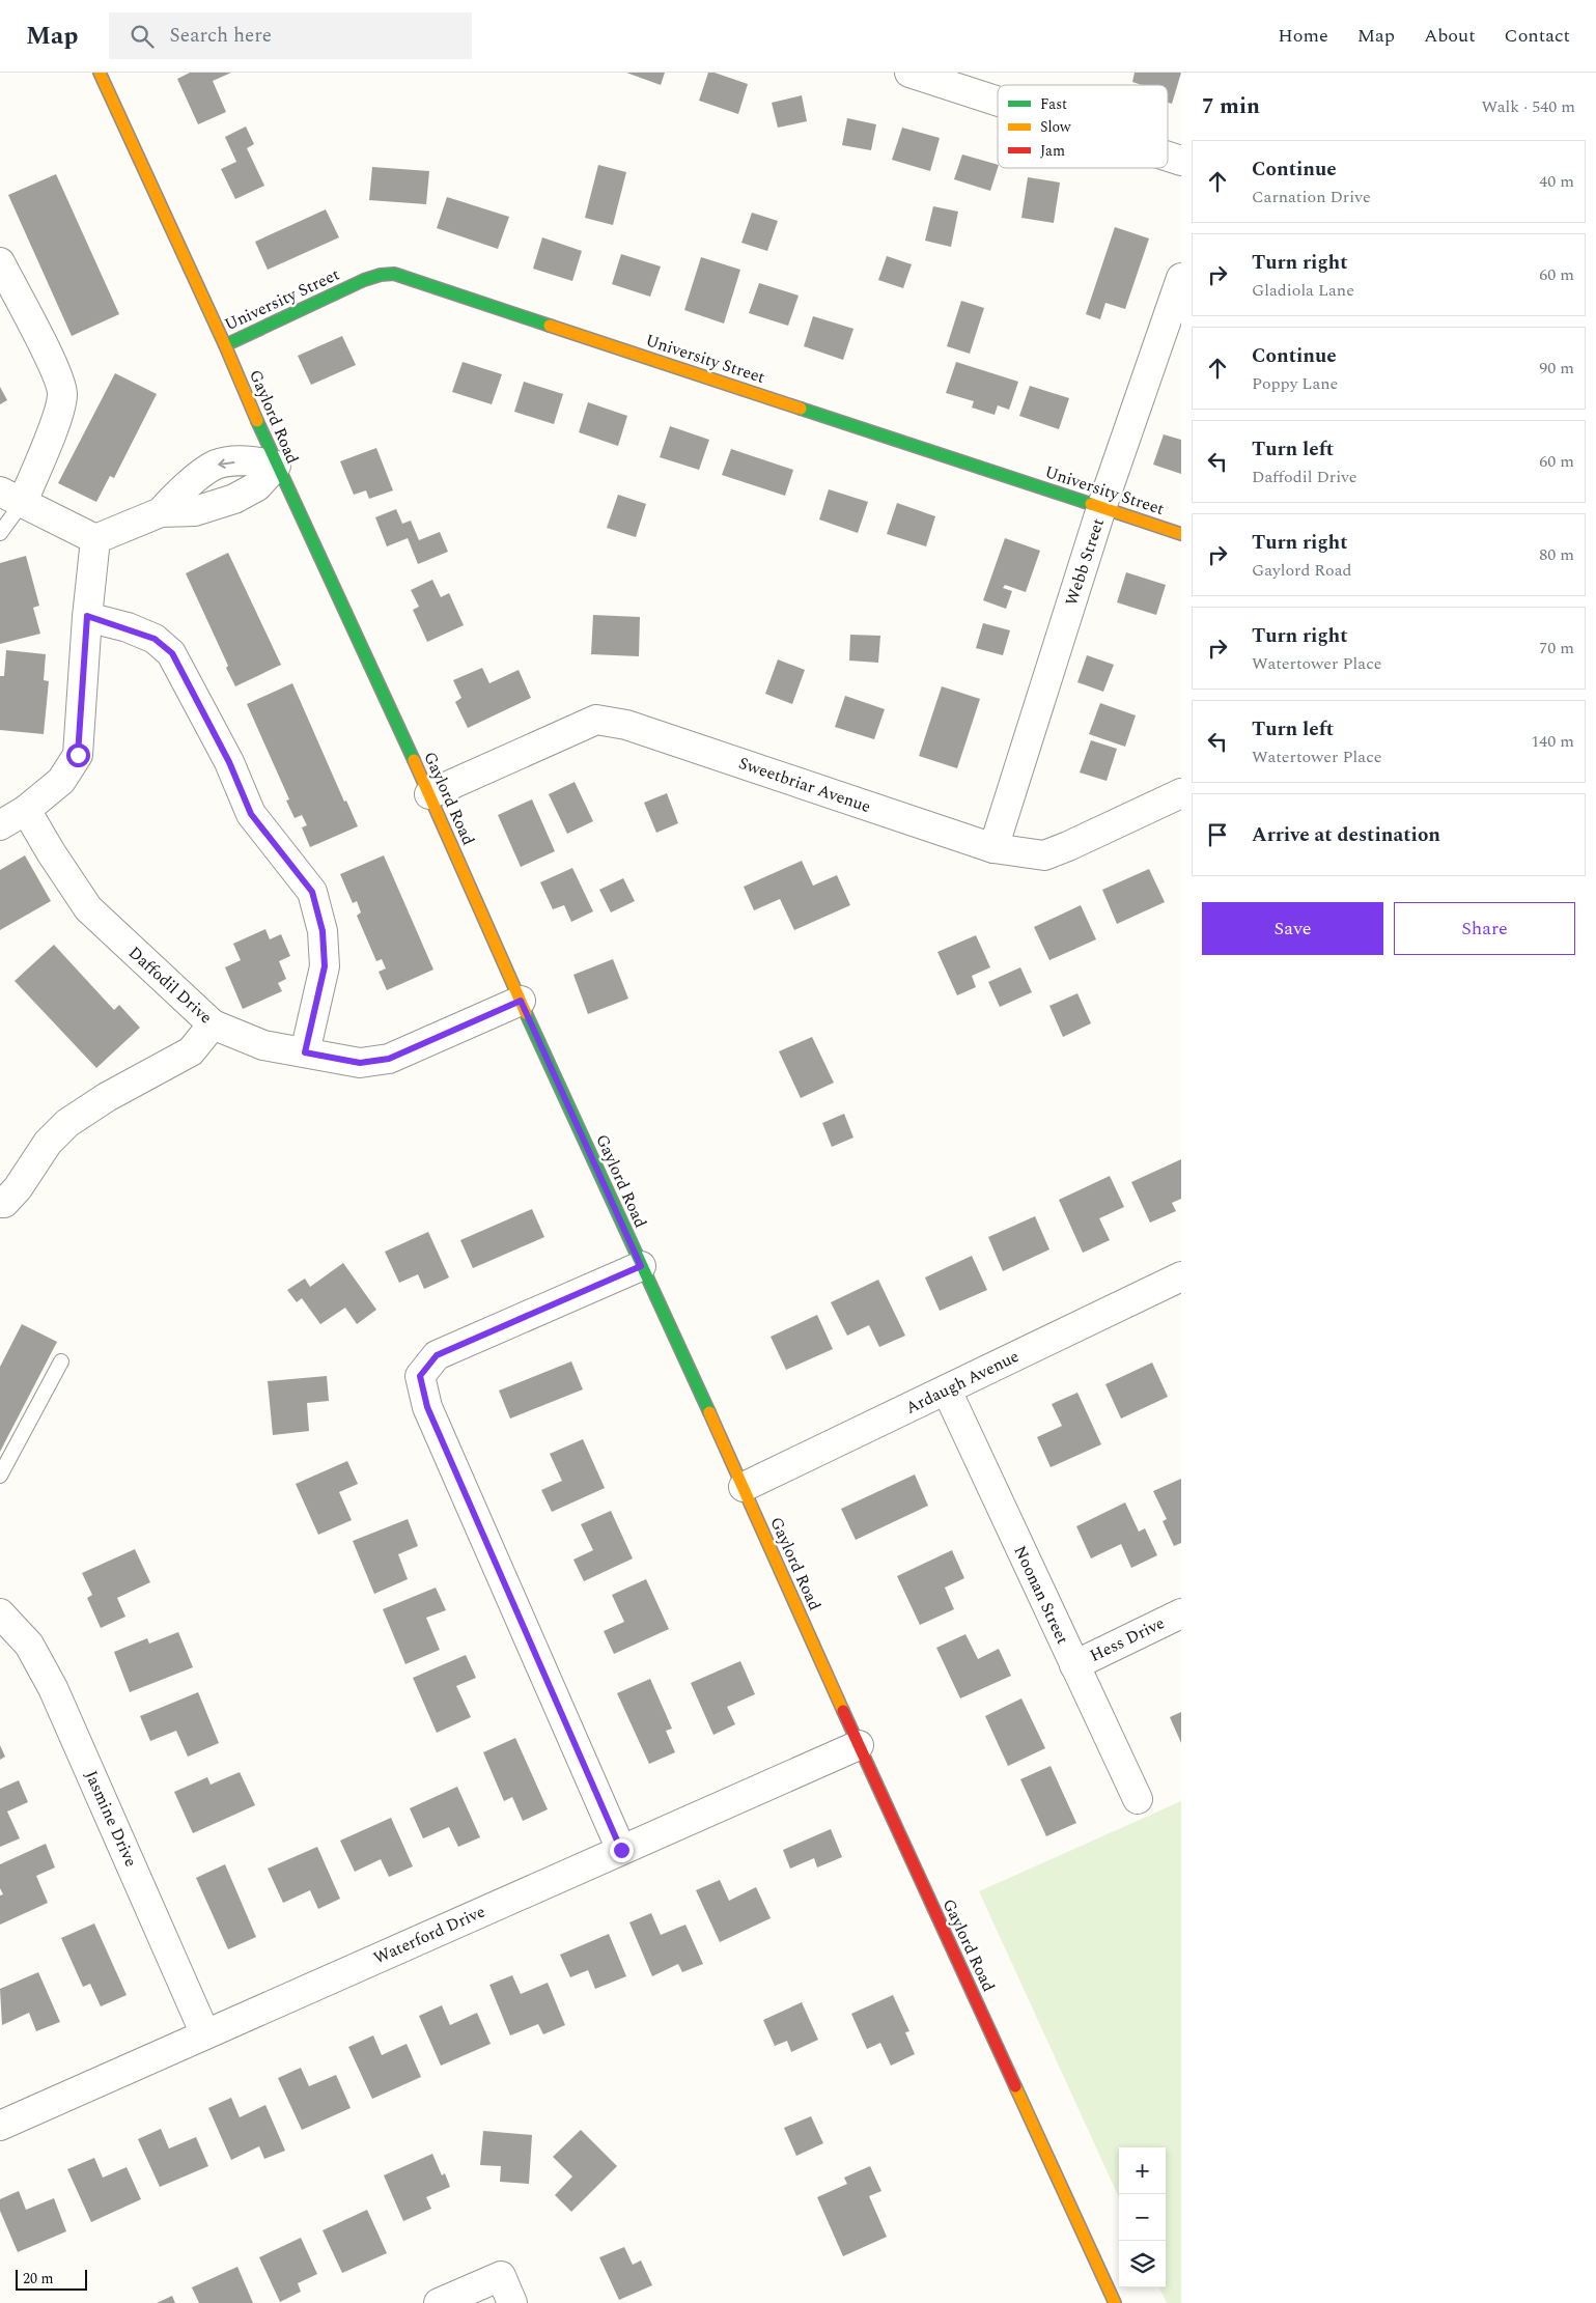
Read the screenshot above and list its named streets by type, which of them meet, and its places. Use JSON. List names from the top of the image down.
{
  "streets": {
    "street": [
      "University Street",
      "Gaylord Road",
      "Webb Street",
      "Sweetbriar Avenue",
      "Daffodil Drive",
      "Ardaugh Avenue",
      "Noonan Street",
      "Hess Drive",
      "Jasmine Drive",
      "Waterford Drive"
    ]
  },
  "crossings": [
    ["University Street", "Gaylord Road"],
    ["University Street", "Webb Street"],
    ["Gaylord Road", "Sweetbriar Avenue"],
    ["Gaylord Road", "Daffodil Drive"],
    ["Gaylord Road", "Ardaugh Avenue"],
    ["Gaylord Road", "Waterford Drive"],
    ["Webb Street", "Sweetbriar Avenue"],
    ["Ardaugh Avenue", "Noonan Street"],
    ["Noonan Street", "Hess Drive"],
    ["Jasmine Drive", "Waterford Drive"]
  ],
  "legend": ["Fast", "Slow", "Jam"],
  "scale_bar": "20 m",
  "page": {
    "header": "Map",
    "search": "Search here",
    "nav": [
      "Home",
      "Map",
      "About",
      "Contact"
    ],
    "heading": ["7 min", "Walk · 540 m"],
    "list": [
      ["Continue", "Carnation Drive", "40 m"],
      ["Turn right", "Gladiola Lane", "60 m"],
      ["Continue", "Poppy Lane", "90 m"],
      ["Turn left", "Daffodil Drive", "60 m"],
      ["Turn right", "Gaylord Road", "80 m"],
      ["Turn right", "Watertower Place", "70 m"],
      ["Turn left", "Watertower Place", "140 m"],
      "Arrive at destination"
    ],
    "buttons": ["Save", "Share"],
    "map_buttons": ["+", "−"],
    "scale": "20 m"
  }
}
